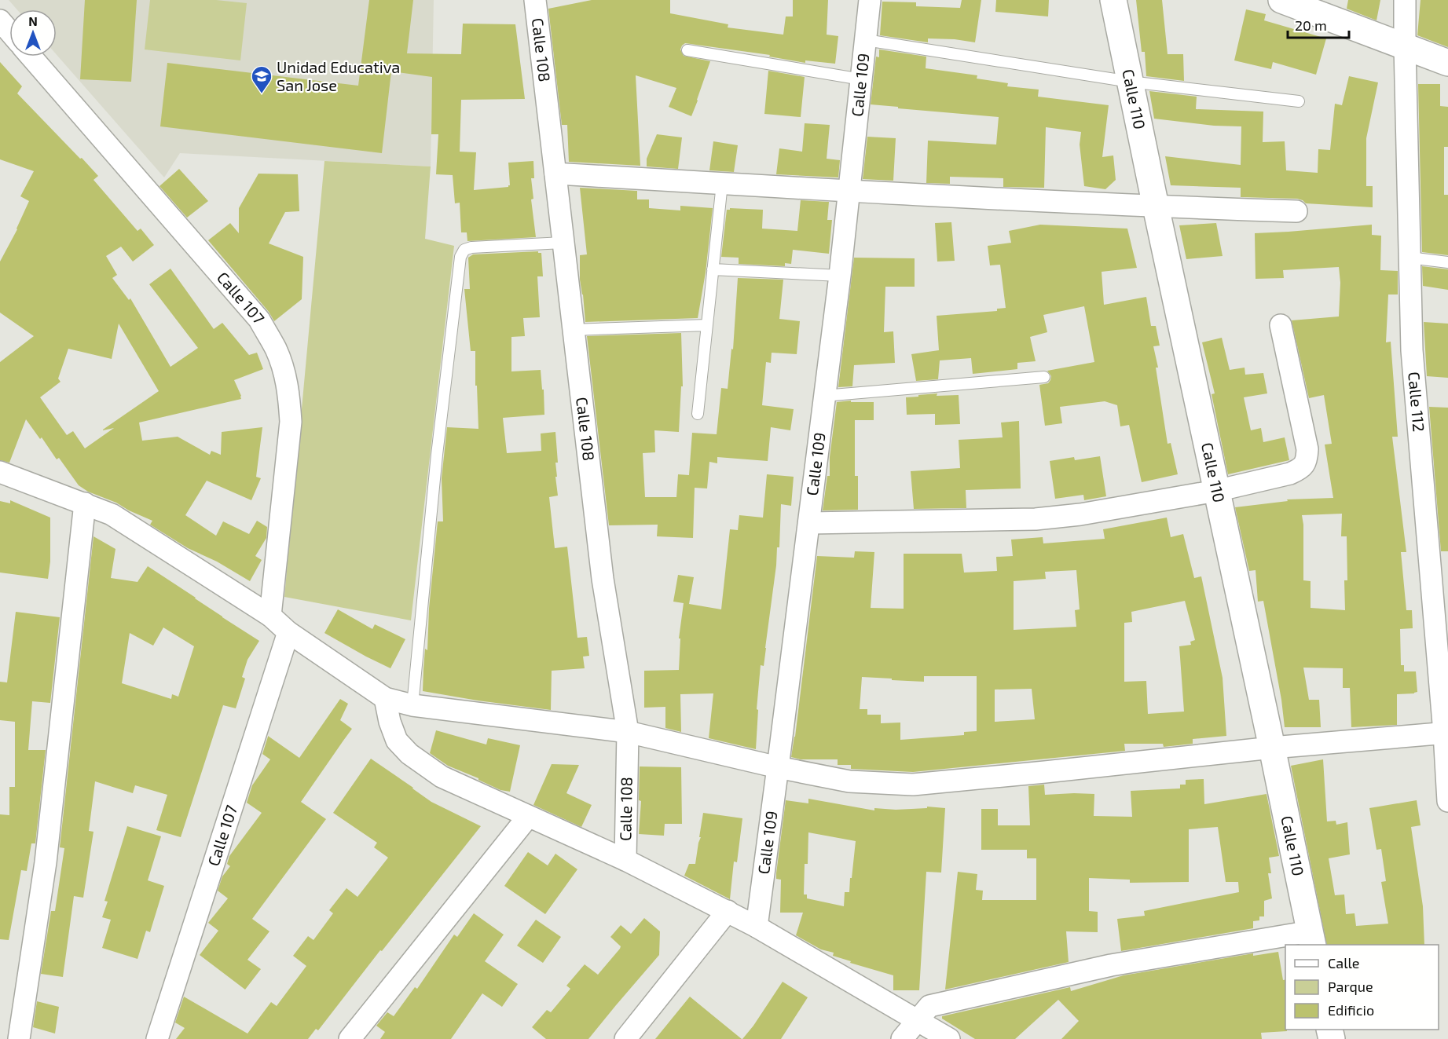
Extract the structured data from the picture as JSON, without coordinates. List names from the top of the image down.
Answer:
{
  "streets": {
    "street": [
      "Calle 108",
      "Calle 109",
      "Calle 110",
      "Calle 107",
      "Calle 112"
    ]
  },
  "places": {
    "school or university": ["Unidad Educativa San Jose"]
  },
  "legend": ["Calle", "Parque", "Edificio"],
  "scale_bar": "20 m",
  "north": "top"
}
